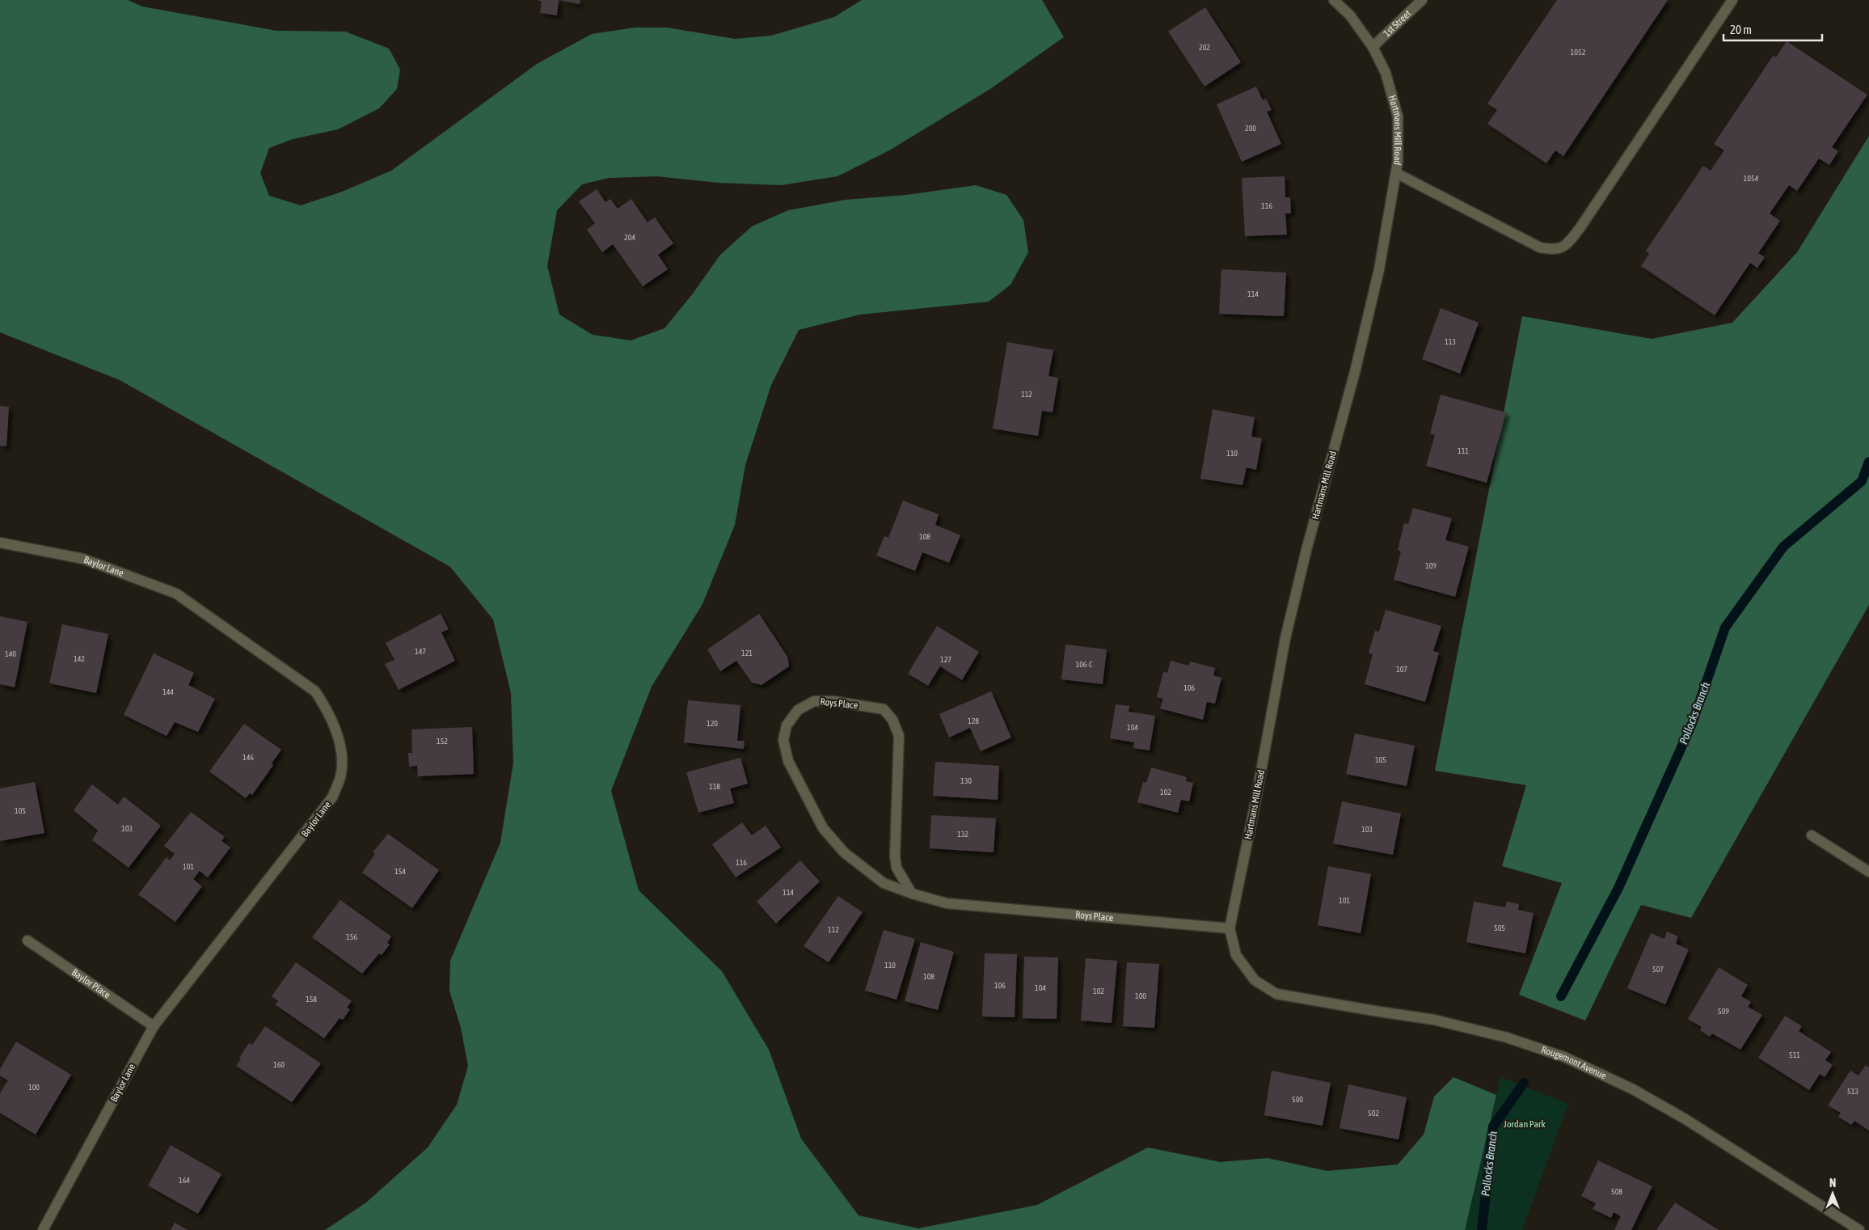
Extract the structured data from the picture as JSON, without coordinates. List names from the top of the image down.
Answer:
{
  "streets": {
    "street": [
      "1st Street",
      "Hartmans Mill Road",
      "Baylor Lane",
      "Roys Place",
      "Baylor Place",
      "Rougemont Avenue"
    ]
  },
  "crossings": [
    ["1st Street", "Hartmans Mill Road"],
    ["Hartmans Mill Road", "Roys Place"],
    ["Hartmans Mill Road", "Rougemont Avenue"],
    ["Baylor Lane", "Baylor Place"]
  ],
  "water": ["Pollocks Branch"],
  "parks": ["Jordan Park"],
  "house_numbers": [
    "202",
    "1052",
    "200",
    "1054",
    "116",
    "204",
    "114",
    "113",
    "112",
    "111",
    "110",
    "108",
    "109",
    "147",
    "121",
    "140",
    "142",
    "127",
    "106-C",
    "107",
    "106",
    "144",
    "128",
    "120",
    "104",
    "152",
    "146",
    "105",
    "130",
    "118",
    "102",
    "105",
    "103",
    "103",
    "132",
    "116",
    "101",
    "154",
    "114",
    "101",
    "505",
    "112",
    "156",
    "110",
    "507",
    "108",
    "106",
    "104",
    "102",
    "100",
    "158",
    "509",
    "511",
    "160",
    "100",
    "513",
    "500",
    "502",
    "164",
    "508"
  ],
  "scale_bar": "20 m",
  "north": "top"
}
